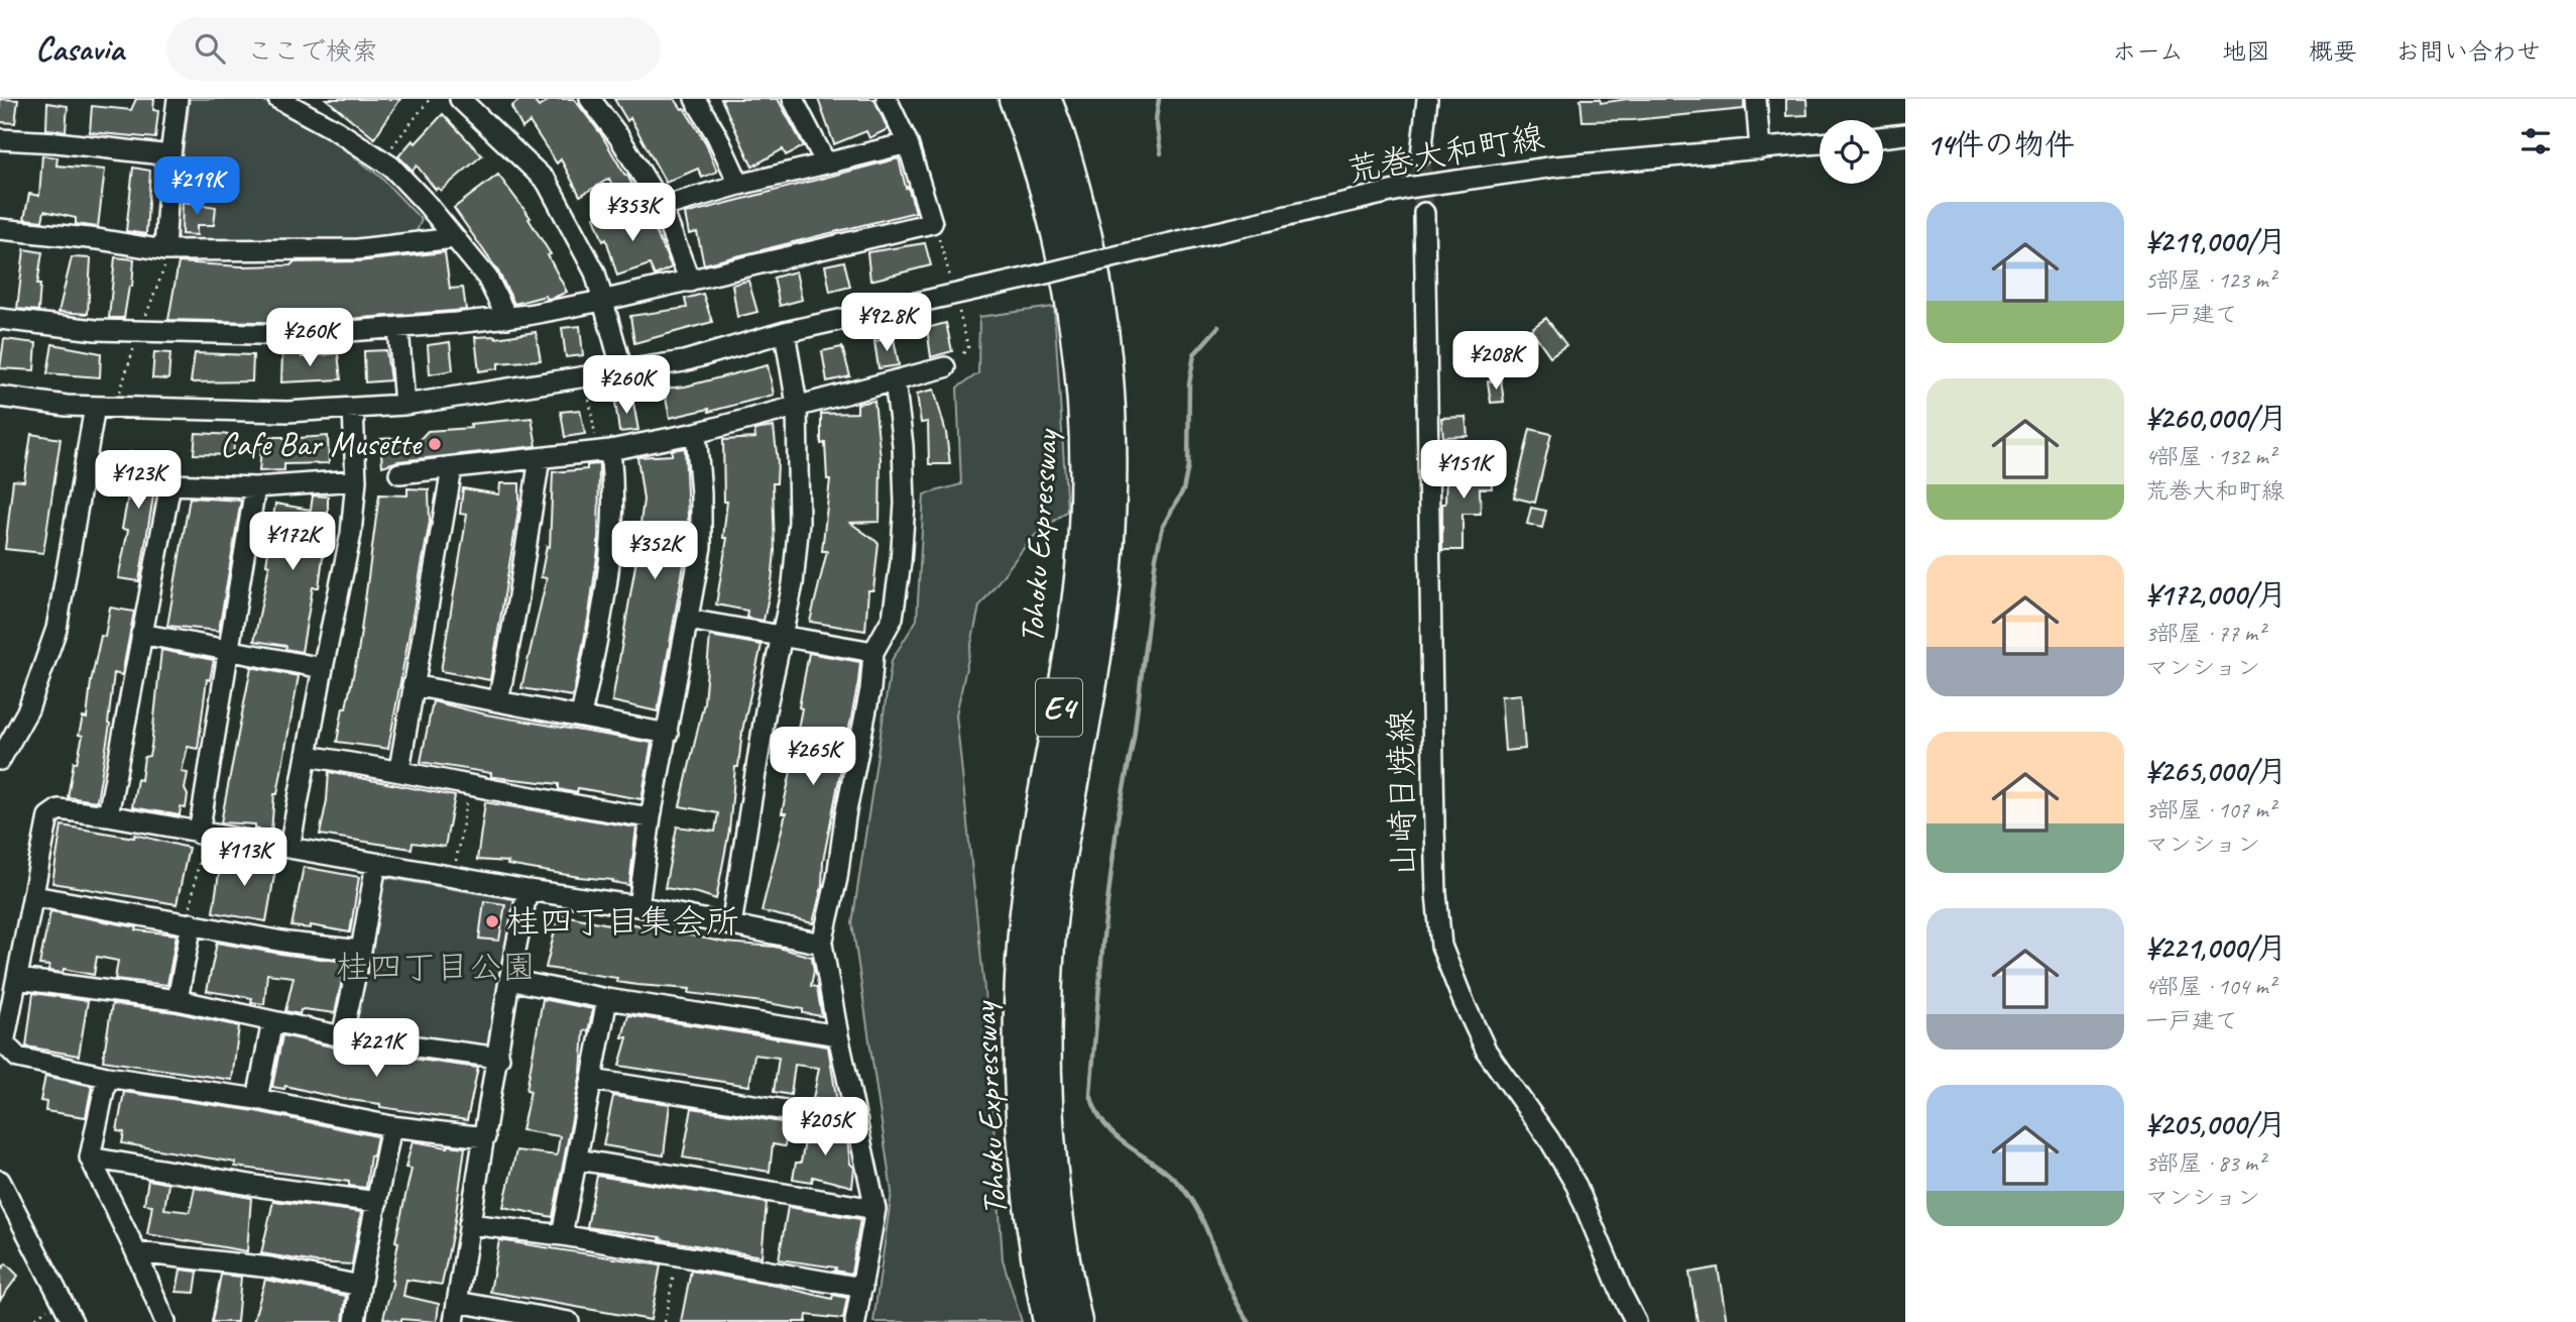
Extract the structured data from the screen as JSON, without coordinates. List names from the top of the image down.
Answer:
{
  "streets": {
    "highway": ["Tohoku Expressway", "E4"],
    "street": ["荒巻大和町線", "山崎日焼線"]
  },
  "parks": ["桂四丁目公園"],
  "places": ["Cafe Bar Musette", "桂四丁目集会所"],
  "page": {
    "header": "Casavia",
    "search": "ここで検索",
    "nav": [
      "ホーム",
      "地図",
      "概要",
      "お問い合わせ"
    ],
    "heading": "14件の物件",
    "price": [
      "¥219K",
      "¥353K",
      "¥92.8K",
      "¥260K",
      "¥208K",
      "¥260K",
      "¥151K",
      "¥123K",
      "¥172K",
      "¥352K",
      "¥265K",
      "¥113K",
      "¥221K",
      "¥205K"
    ],
    "list": [
      {
        "name": "¥219,000/月",
        "note": "5部屋 · 123 m² · 一戸建て"
      },
      {
        "name": "¥260,000/月",
        "note": "4部屋 · 132 m² · 荒巻大和町線"
      },
      {
        "name": "¥172,000/月",
        "note": "3部屋 · 77 m² · マンション"
      },
      {
        "name": "¥265,000/月",
        "note": "3部屋 · 107 m² · マンション"
      },
      {
        "name": "¥221,000/月",
        "note": "4部屋 · 104 m² · 一戸建て"
      },
      {
        "name": "¥205,000/月",
        "note": "3部屋 · 83 m² · マンション"
      }
    ]
  }
}
